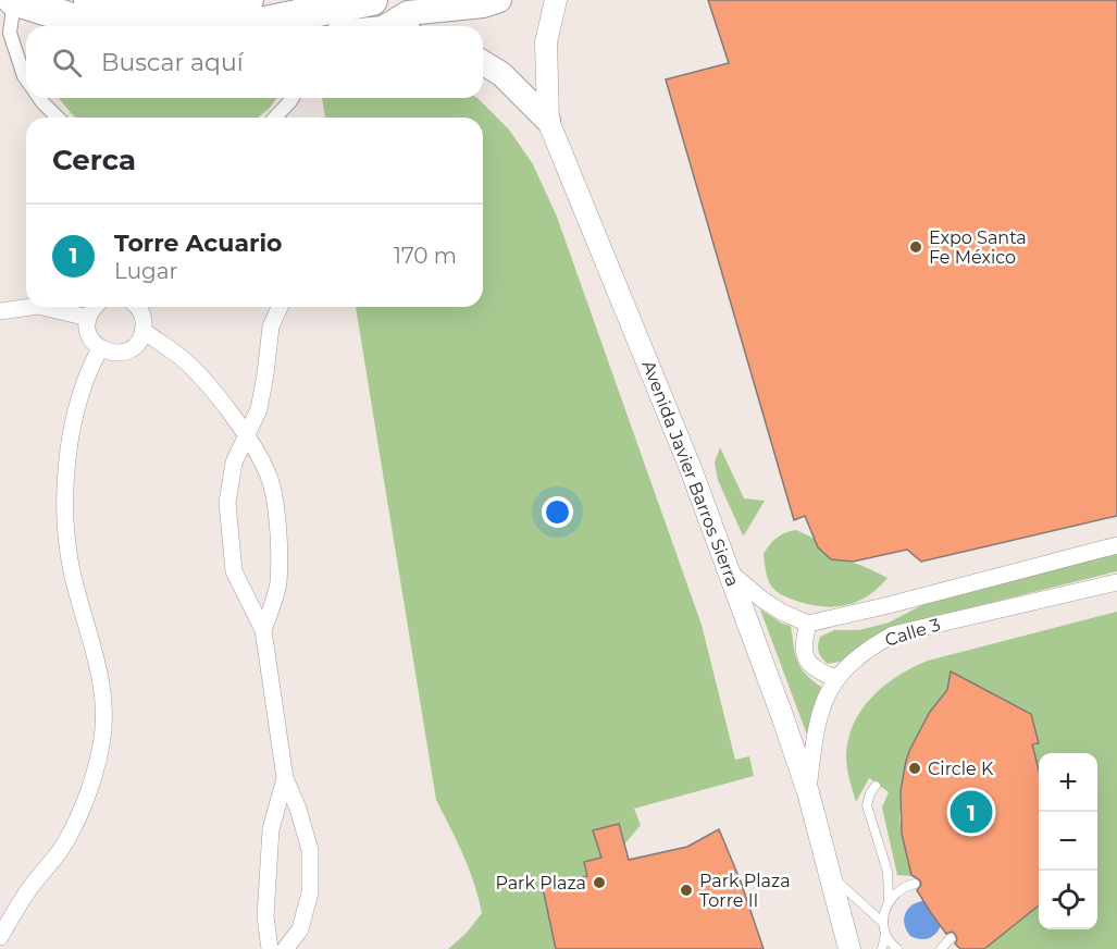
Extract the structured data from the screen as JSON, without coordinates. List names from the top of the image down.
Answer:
{
  "streets": {
    "street": ["Avenida Javier Barros Sierra", "Calle 3"]
  },
  "crossings": [
    ["Avenida Javier Barros Sierra", "Calle 3"]
  ],
  "places": [
    "Expo Santa Fe México",
    "Circle K",
    "Park Plaza",
    "Park Plaza Torre II"
  ],
  "page": {
    "search": "Buscar aquí",
    "heading": "Cerca",
    "list": [
      {
        "mark": "1",
        "name": "Torre Acuario",
        "note": "Lugar",
        "value": "170 m"
      }
    ],
    "map_buttons": ["+", "−"],
    "pins": "1"
  }
}
